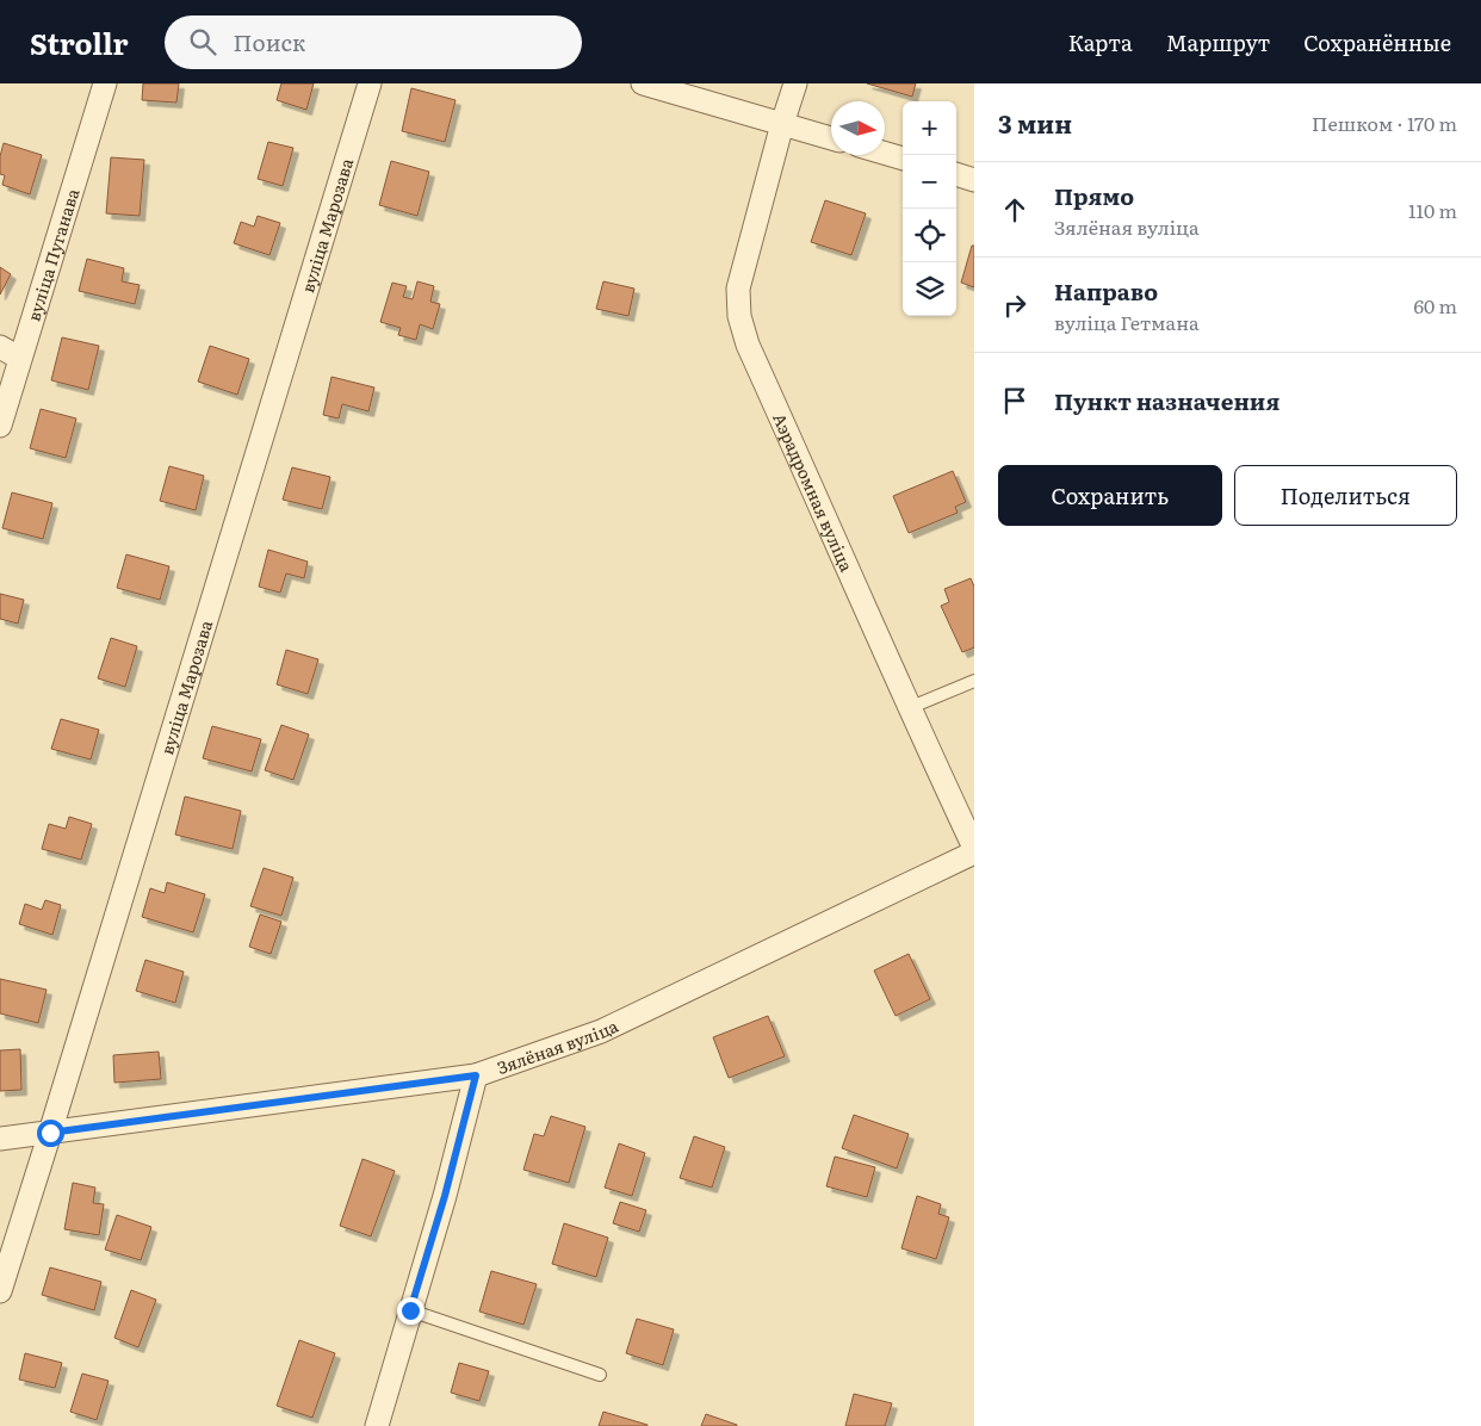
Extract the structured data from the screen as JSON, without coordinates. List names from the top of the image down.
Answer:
{
  "streets": {
    "street": [
      "вуліца Марозава",
      "вуліца Пуганава",
      "Аэрадромная вуліца",
      "Зялёная вуліца"
    ]
  },
  "crossings": [
    ["вуліца Марозава", "Зялёная вуліца"]
  ],
  "north": "right",
  "page": {
    "header": "Strollr",
    "search": "Поиск",
    "nav": ["Карта", "Маршрут", "Сохранённые"],
    "heading": ["3 мин", "Пешком · 170 m"],
    "map_buttons": ["+", "−"],
    "list": [
      ["Прямо", "Зялёная вуліца", "110 m"],
      ["Направо", "вуліца Гетмана", "60 m"],
      "Пункт назначения"
    ],
    "buttons": ["Сохранить", "Поделиться"]
  }
}
